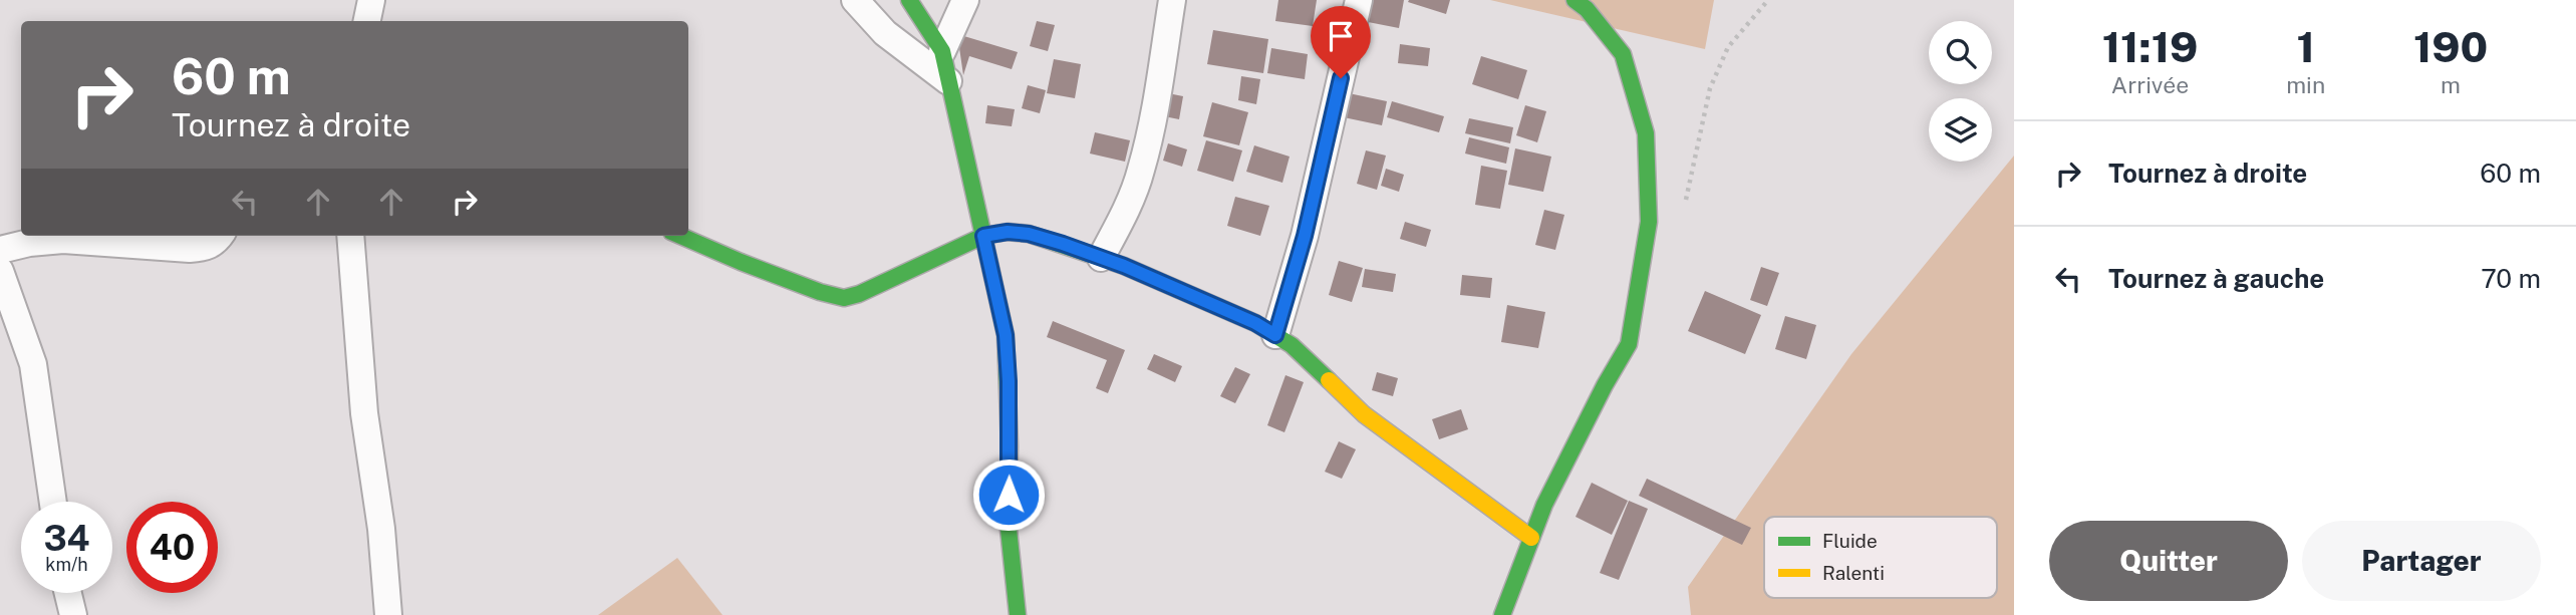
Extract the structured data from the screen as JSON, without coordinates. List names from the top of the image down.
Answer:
{
  "legend": ["Fluide", "Ralenti"],
  "page": {
    "eta": [
      "11:19",
      "Arrivée",
      "1",
      "min",
      "190",
      "m"
    ],
    "turn": ["60 m", "Tournez à droite"],
    "list": [
      {
        "name": "Tournez à droite",
        "value": "60 m"
      },
      {
        "name": "Tournez à gauche",
        "value": "70 m"
      }
    ],
    "speed": "34 km/h",
    "limit": "40",
    "buttons": ["Quitter", "Partager"]
  }
}
